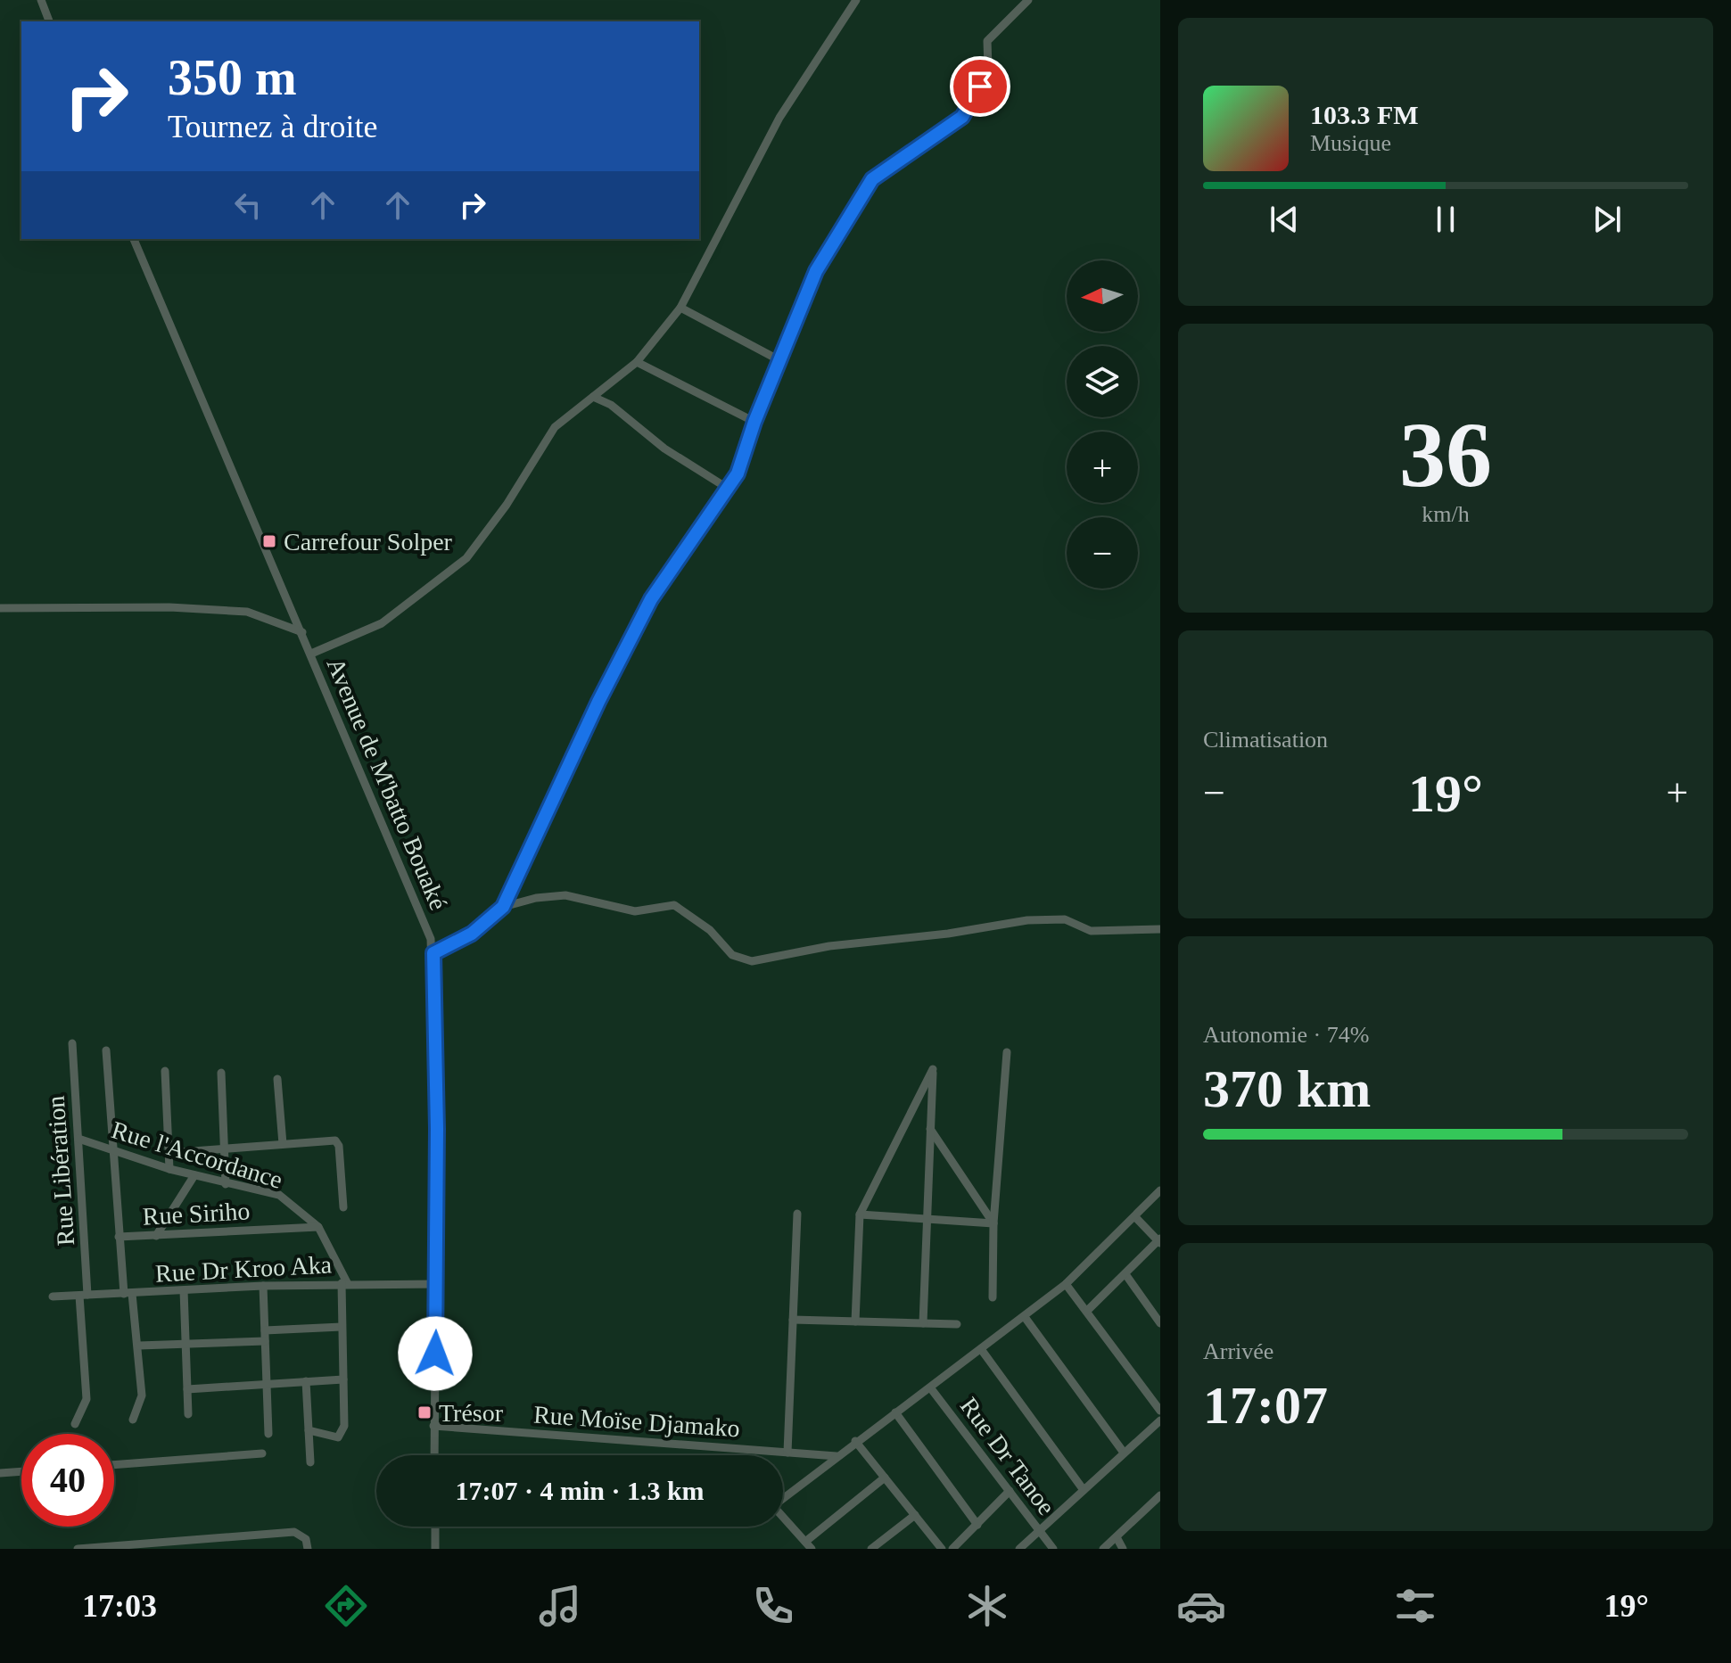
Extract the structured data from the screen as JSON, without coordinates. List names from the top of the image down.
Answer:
{
  "streets": {
    "street": [
      "Avenue de M'batto Bouaké",
      "Rue l'Accordance",
      "Rue Libération",
      "Rue Siriho",
      "Rue Dr Kroo Aka",
      "Rue Moïse Djamako",
      "Rue Dr Tanoe"
    ]
  },
  "crossings": [
    ["Avenue de M'batto Bouaké", "Rue Dr Kroo Aka"],
    ["Avenue de M'batto Bouaké", "Rue Moïse Djamako"],
    ["Rue l'Accordance", "Rue Libération"],
    ["Rue l'Accordance", "Rue Siriho"],
    ["Rue l'Accordance", "Rue Dr Kroo Aka"],
    ["Rue Libération", "Rue Dr Kroo Aka"]
  ],
  "places": {
    "transit": ["Carrefour Solper", "Trésor"]
  },
  "north": "left",
  "page": {
    "turn": ["350 m", "Tournez à droite"],
    "song": ["103.3 FM", "Musique"],
    "map_buttons": ["+", "−"],
    "tile": [
      ["36", "km/h"],
      "Climatisation",
      ["Autonomie · 74%", "370 km"],
      ["Arrivée", "17:07"]
    ],
    "heat": ["−", "19°", "+"],
    "limit": "40",
    "trip": "17:07 · 4 min · 1.3 km",
    "tabs": ["17:03", "19°"]
  }
}
